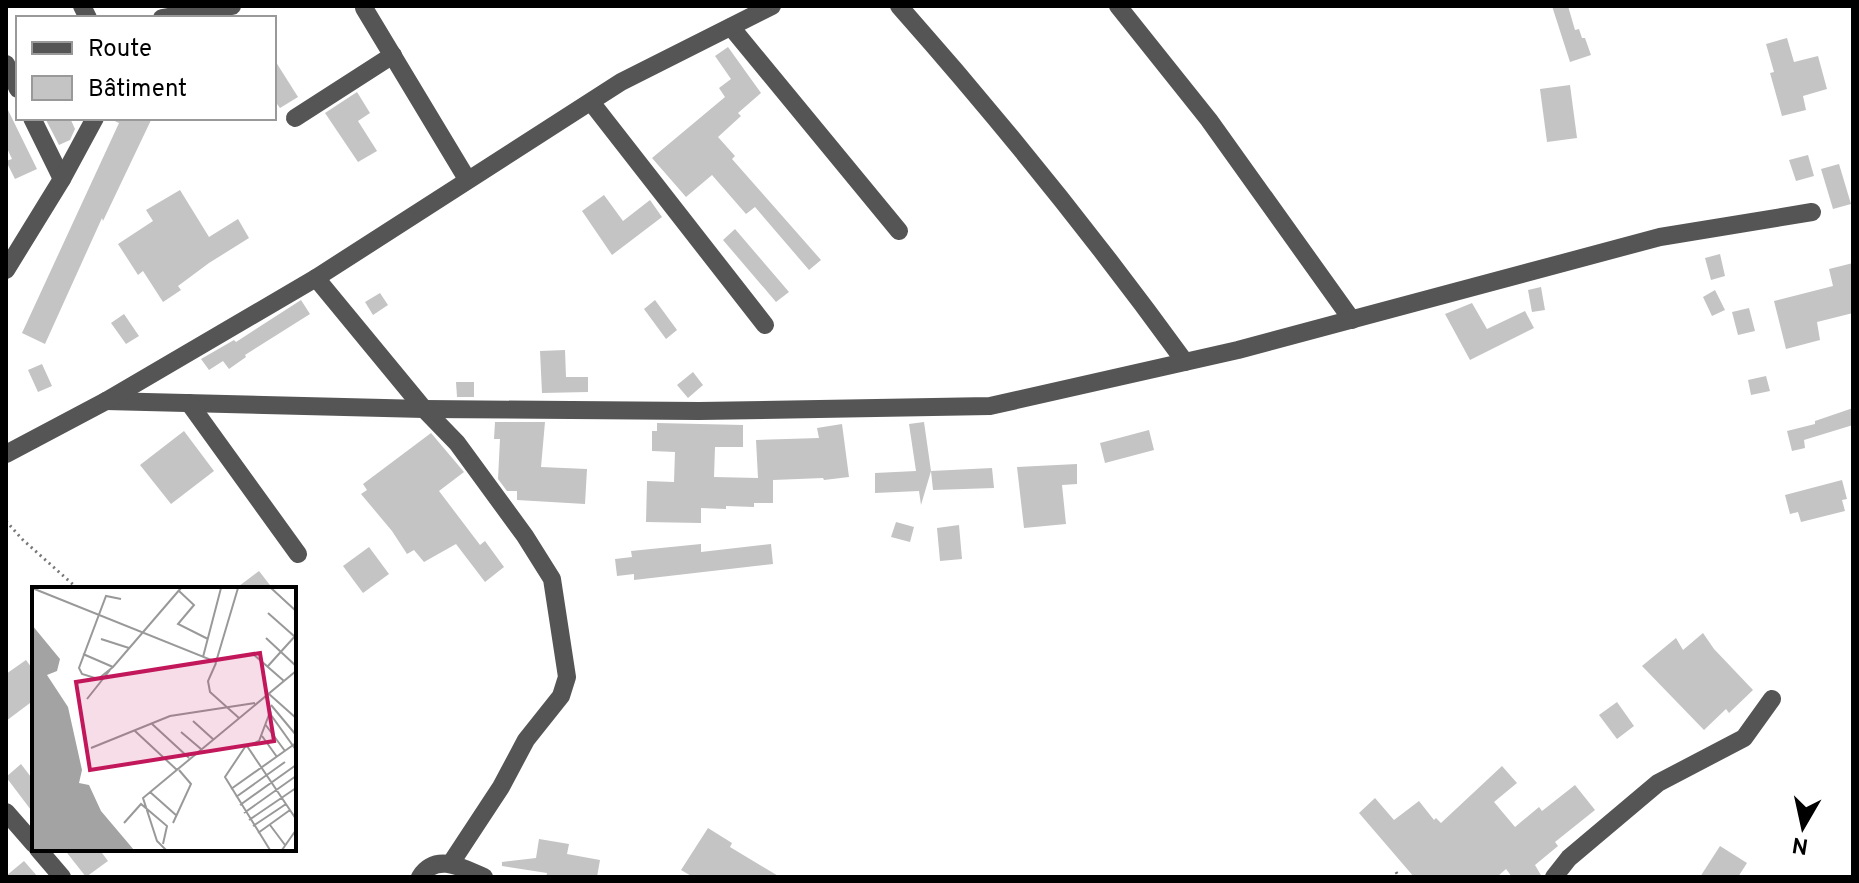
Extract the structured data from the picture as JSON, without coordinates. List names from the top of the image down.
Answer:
{
  "legend": ["Route", "Bâtiment"],
  "north": "bottom"
}
